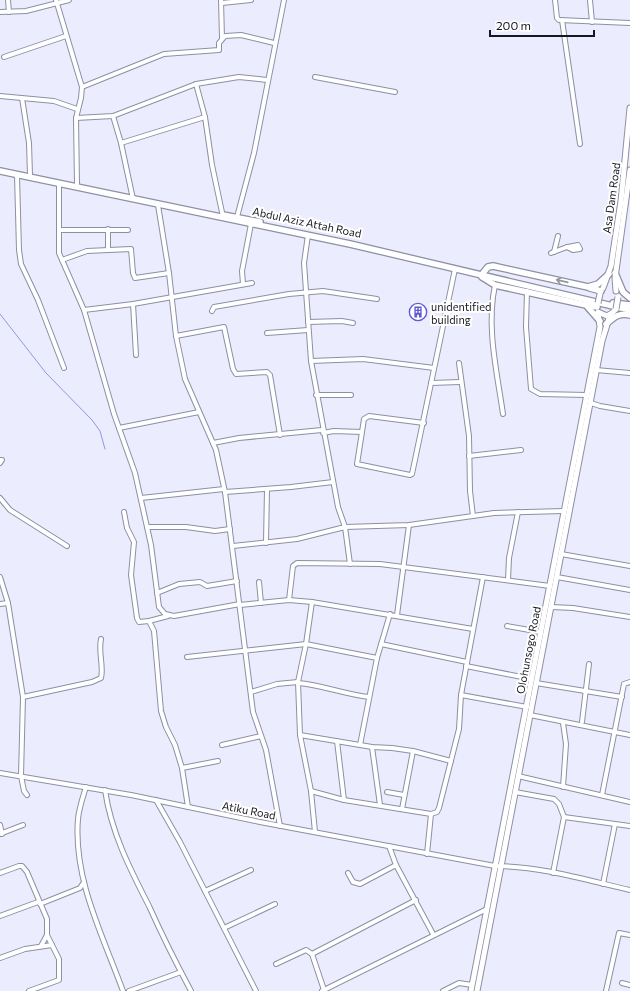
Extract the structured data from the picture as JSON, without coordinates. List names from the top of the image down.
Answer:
{
  "streets": {
    "highway": ["Abdul Aziz Attah Road"],
    "main road": ["Asa Dam Road", "Olohunsogo Road"],
    "street": ["Atiku Road"]
  },
  "crossings": [
    ["Asa Dam Road", "Olohunsogo Road"],
    ["Olohunsogo Road", "Atiku Road"]
  ],
  "places": {
    "building": ["unidentified building"]
  },
  "scale_bar": "200 m"
}
